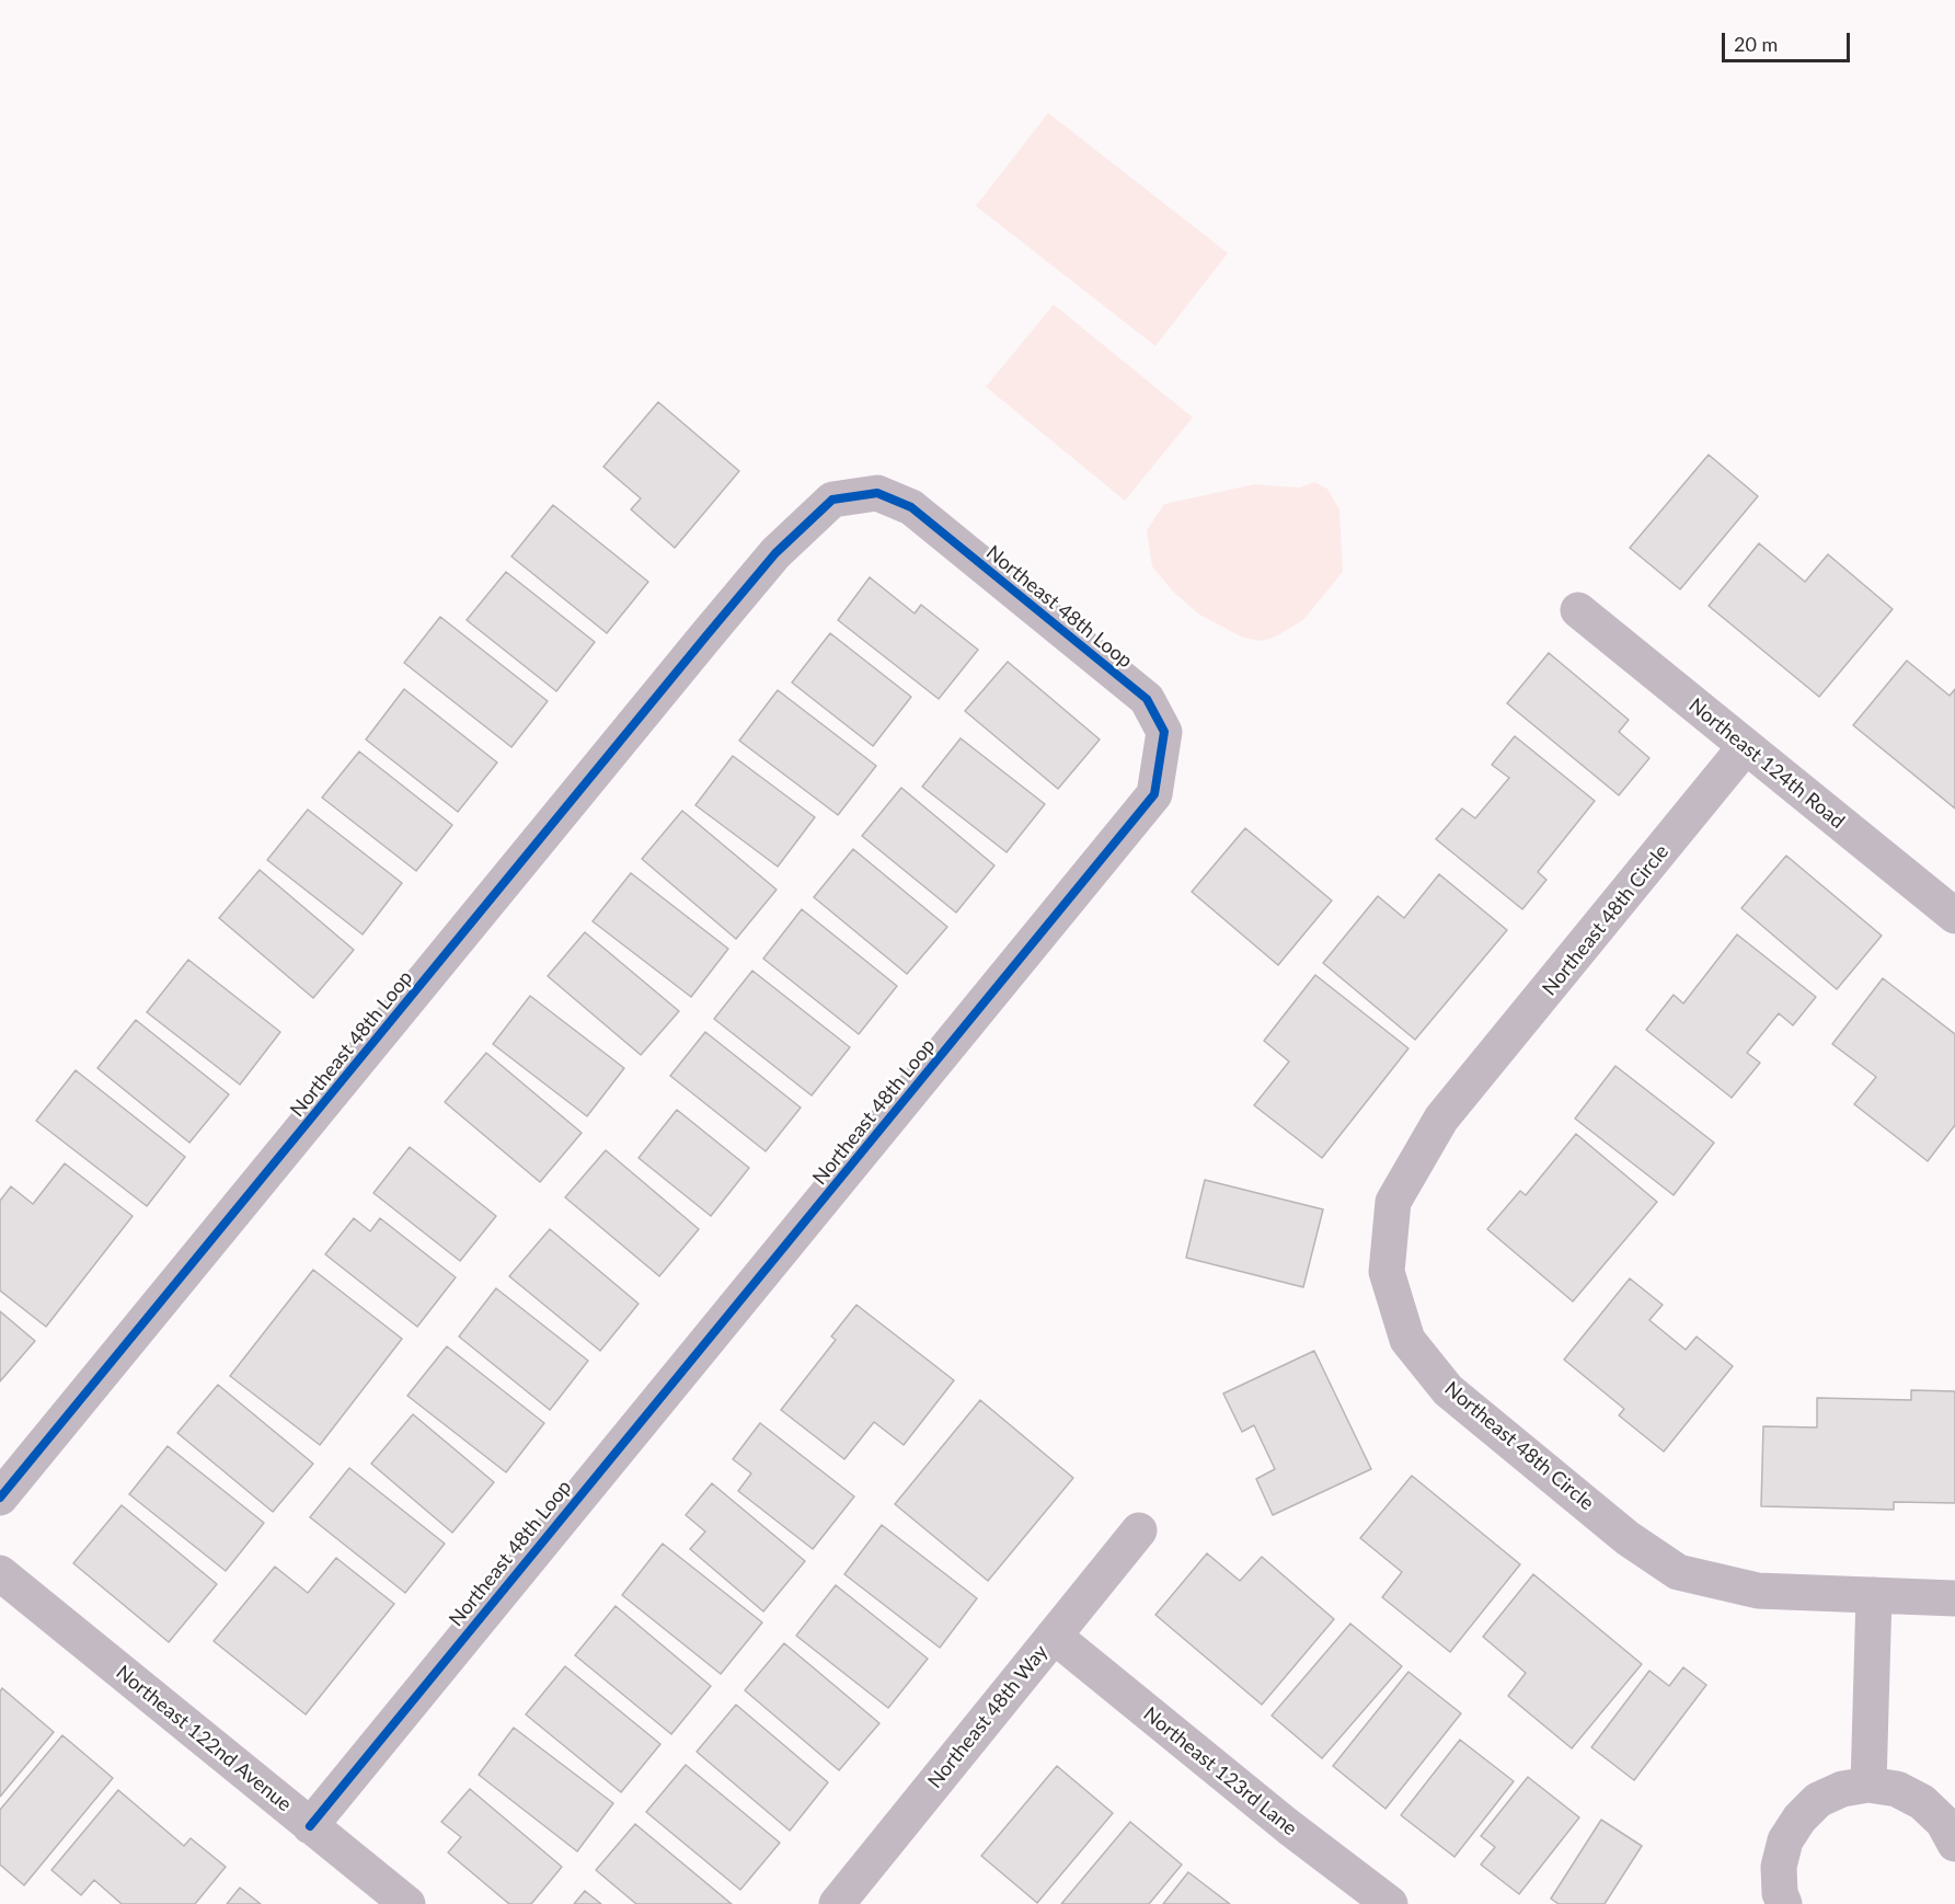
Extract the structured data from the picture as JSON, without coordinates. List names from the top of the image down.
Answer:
{
  "streets": {
    "street": [
      "Northeast 48th Loop",
      "Northeast 124th Road",
      "Northeast 48th Circle",
      "Northeast 48th Way",
      "Northeast 122nd Avenue",
      "Northeast 123rd Lane"
    ]
  },
  "crossings": [
    ["Northeast 48th Loop", "Northeast 122nd Avenue"],
    ["Northeast 124th Road", "Northeast 48th Circle"],
    ["Northeast 48th Way", "Northeast 123rd Lane"]
  ],
  "scale_bar": "20 m"
}
